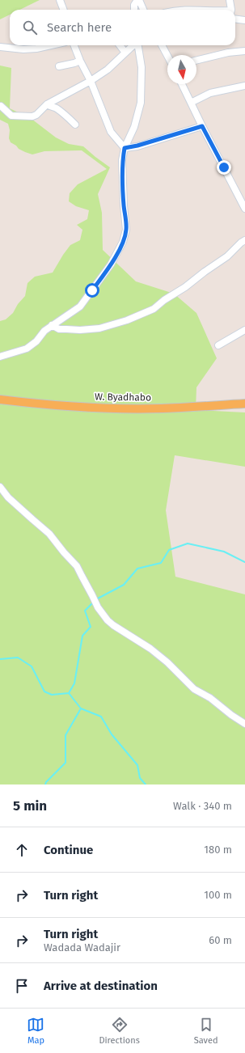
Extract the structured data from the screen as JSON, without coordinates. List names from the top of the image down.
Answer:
{
  "streets": {
    "main road": ["W. Byadhabo"]
  },
  "north": "bottom",
  "page": {
    "search": "Search here",
    "heading": ["5 min", "Walk · 340 m"],
    "list": [
      ["Continue", "180 m"],
      ["Turn right", "100 m"],
      ["Turn right", "Wadada Wadajir", "60 m"],
      "Arrive at destination"
    ],
    "nav": ["Map", "Directions", "Saved"]
  }
}
